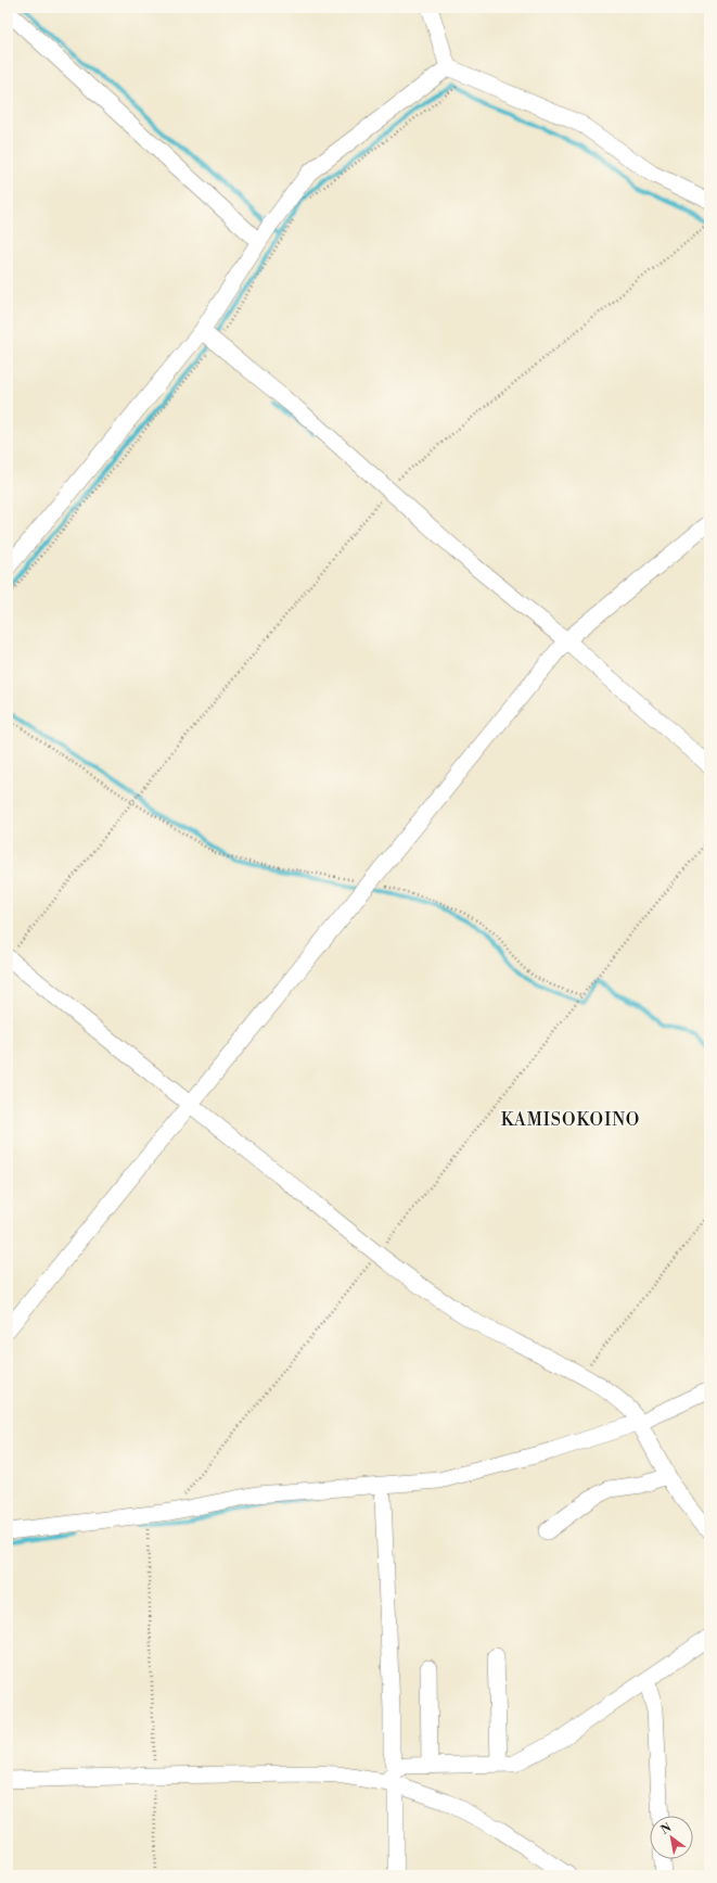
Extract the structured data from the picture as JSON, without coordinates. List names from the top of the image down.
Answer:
{
  "districts": ["KAMISOKOINO"],
  "north": "top left"
}
